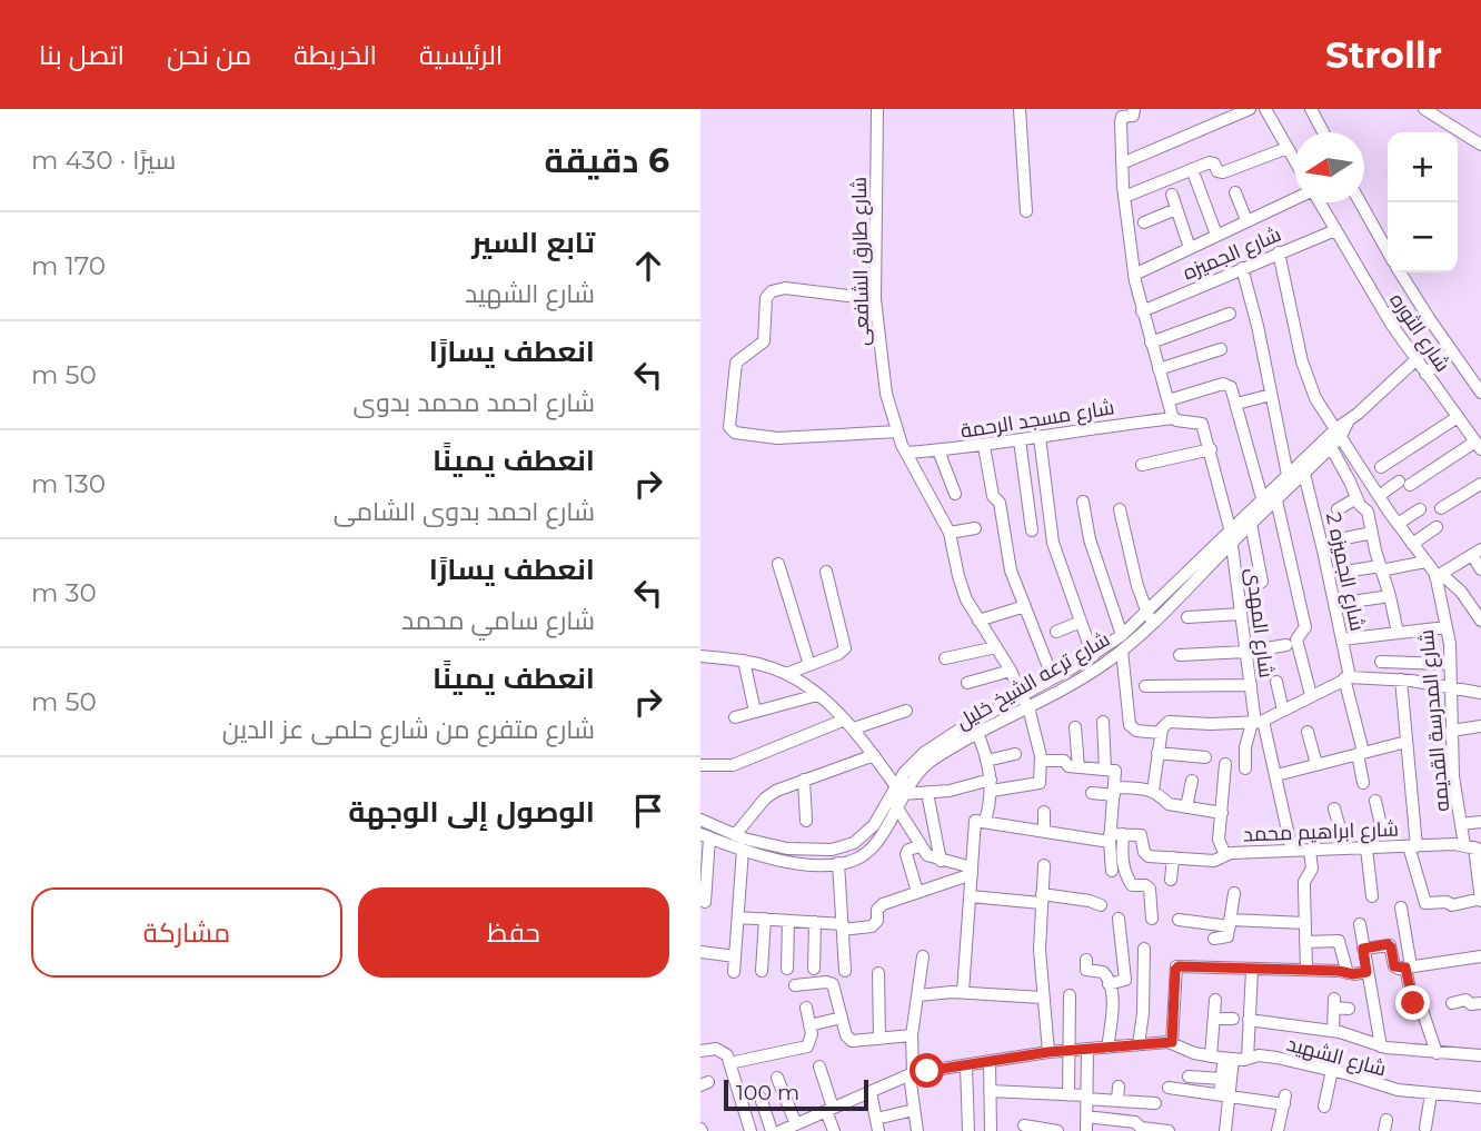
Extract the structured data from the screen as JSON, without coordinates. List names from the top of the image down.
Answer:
{
  "streets": {
    "street": [
      "شارع الجميزه",
      "شارع طارق الشافعى",
      "شارع الثوره",
      "شارع مسجد الرحمة",
      "شارع الجميزه 2",
      "شارع المهدى",
      "شارع ترعه الشيخ خليل",
      "شارع المدرسة القديمه",
      "شارع ابراهيم محمد",
      "شارع الشهيد"
    ]
  },
  "crossings": [
    ["شارع الجميزه", "شارع الثوره"],
    ["شارع الجميزه", "شارع المدرسة القديمه"],
    ["شارع طارق الشافعى", "شارع مسجد الرحمة"],
    ["شارع طارق الشافعى", "شارع ترعه الشيخ خليل"],
    ["شارع الثوره", "شارع ترعه الشيخ خليل"],
    ["شارع الجميزه 2", "شارع ترعه الشيخ خليل"],
    ["شارع المهدى", "شارع ترعه الشيخ خليل"],
    ["شارع المهدى", "شارع ابراهيم محمد"],
    ["شارع ترعه الشيخ خليل", "شارع المدرسة القديمه"],
    ["شارع المدرسة القديمه", "شارع ابراهيم محمد"]
  ],
  "scale_bar": "100 m",
  "north": "left",
  "page": {
    "header": "Strollr",
    "nav": [
      "الرئيسية",
      "الخريطة",
      "من نحن",
      "اتصل بنا"
    ],
    "heading": ["6 دقيقة", "سيرًا · 430 m"],
    "map_buttons": ["+", "−"],
    "list": [
      ["تابع السير", "شارع الشهيد", "170 m"],
      ["انعطف يسارًا", "شارع احمد محمد بدوى", "50 m"],
      ["انعطف يمينًا", "شارع احمد بدوى الشامى", "130 m"],
      ["انعطف يسارًا", "شارع سامي محمد", "30 m"],
      ["انعطف يمينًا", "شارع متفرع من شارع حلمى عز الدين", "50 m"],
      "الوصول إلى الوجهة"
    ],
    "buttons": ["حفظ", "مشاركة"],
    "scale": "100 m"
  }
}
